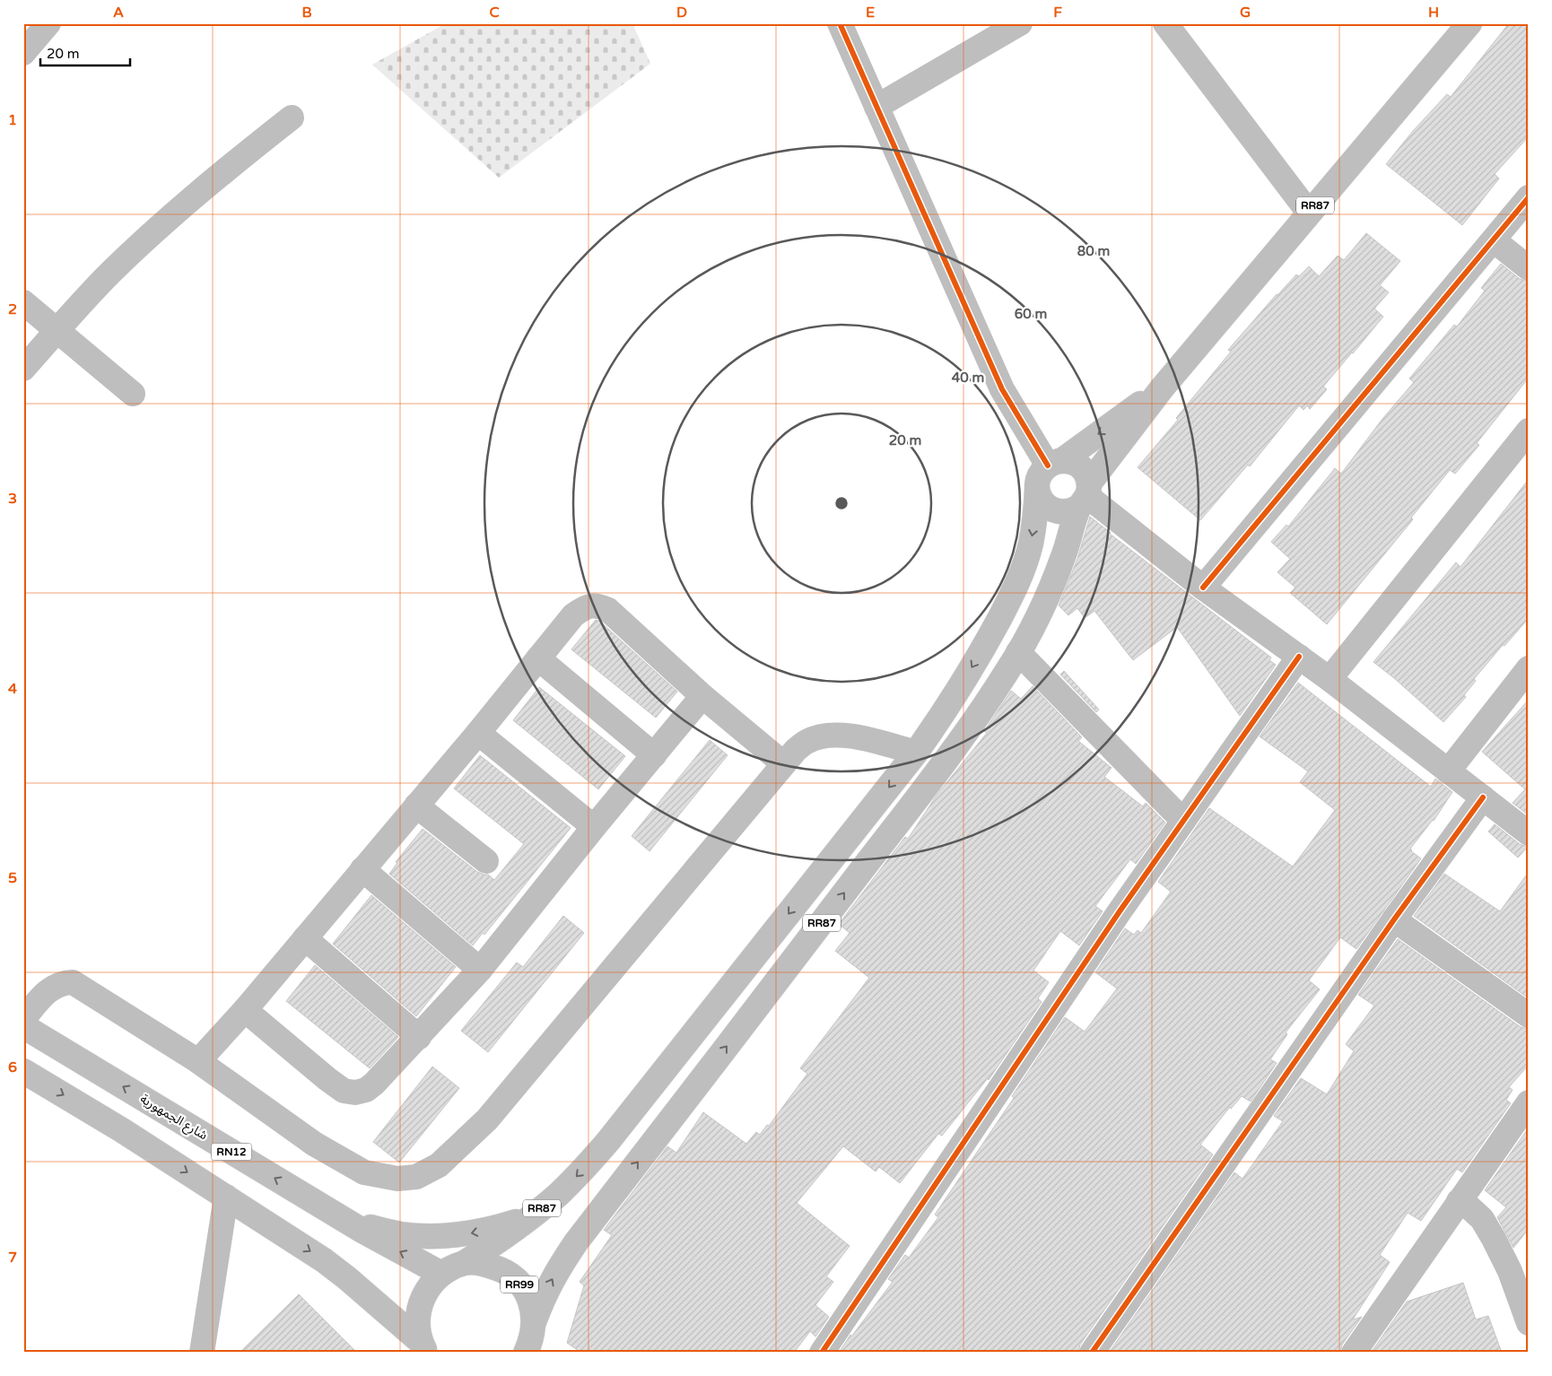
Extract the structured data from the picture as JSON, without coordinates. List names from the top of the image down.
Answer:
{
  "streets": {
    "street": [
      "RR87",
      "شارع الجمهورية",
      "RN12",
      "RR99"
    ]
  },
  "crossings": [
    ["RR87", "RR99"]
  ],
  "scale_bar": "20 m",
  "grid": {
    "columns": [
      "A",
      "B",
      "C",
      "D",
      "E",
      "F",
      "G",
      "H"
    ],
    "rows": [
      "1",
      "2",
      "3",
      "4",
      "5",
      "6",
      "7"
    ]
  },
  "rings": [
    "80 m",
    "60 m",
    "40 m",
    "20 m"
  ]
}
